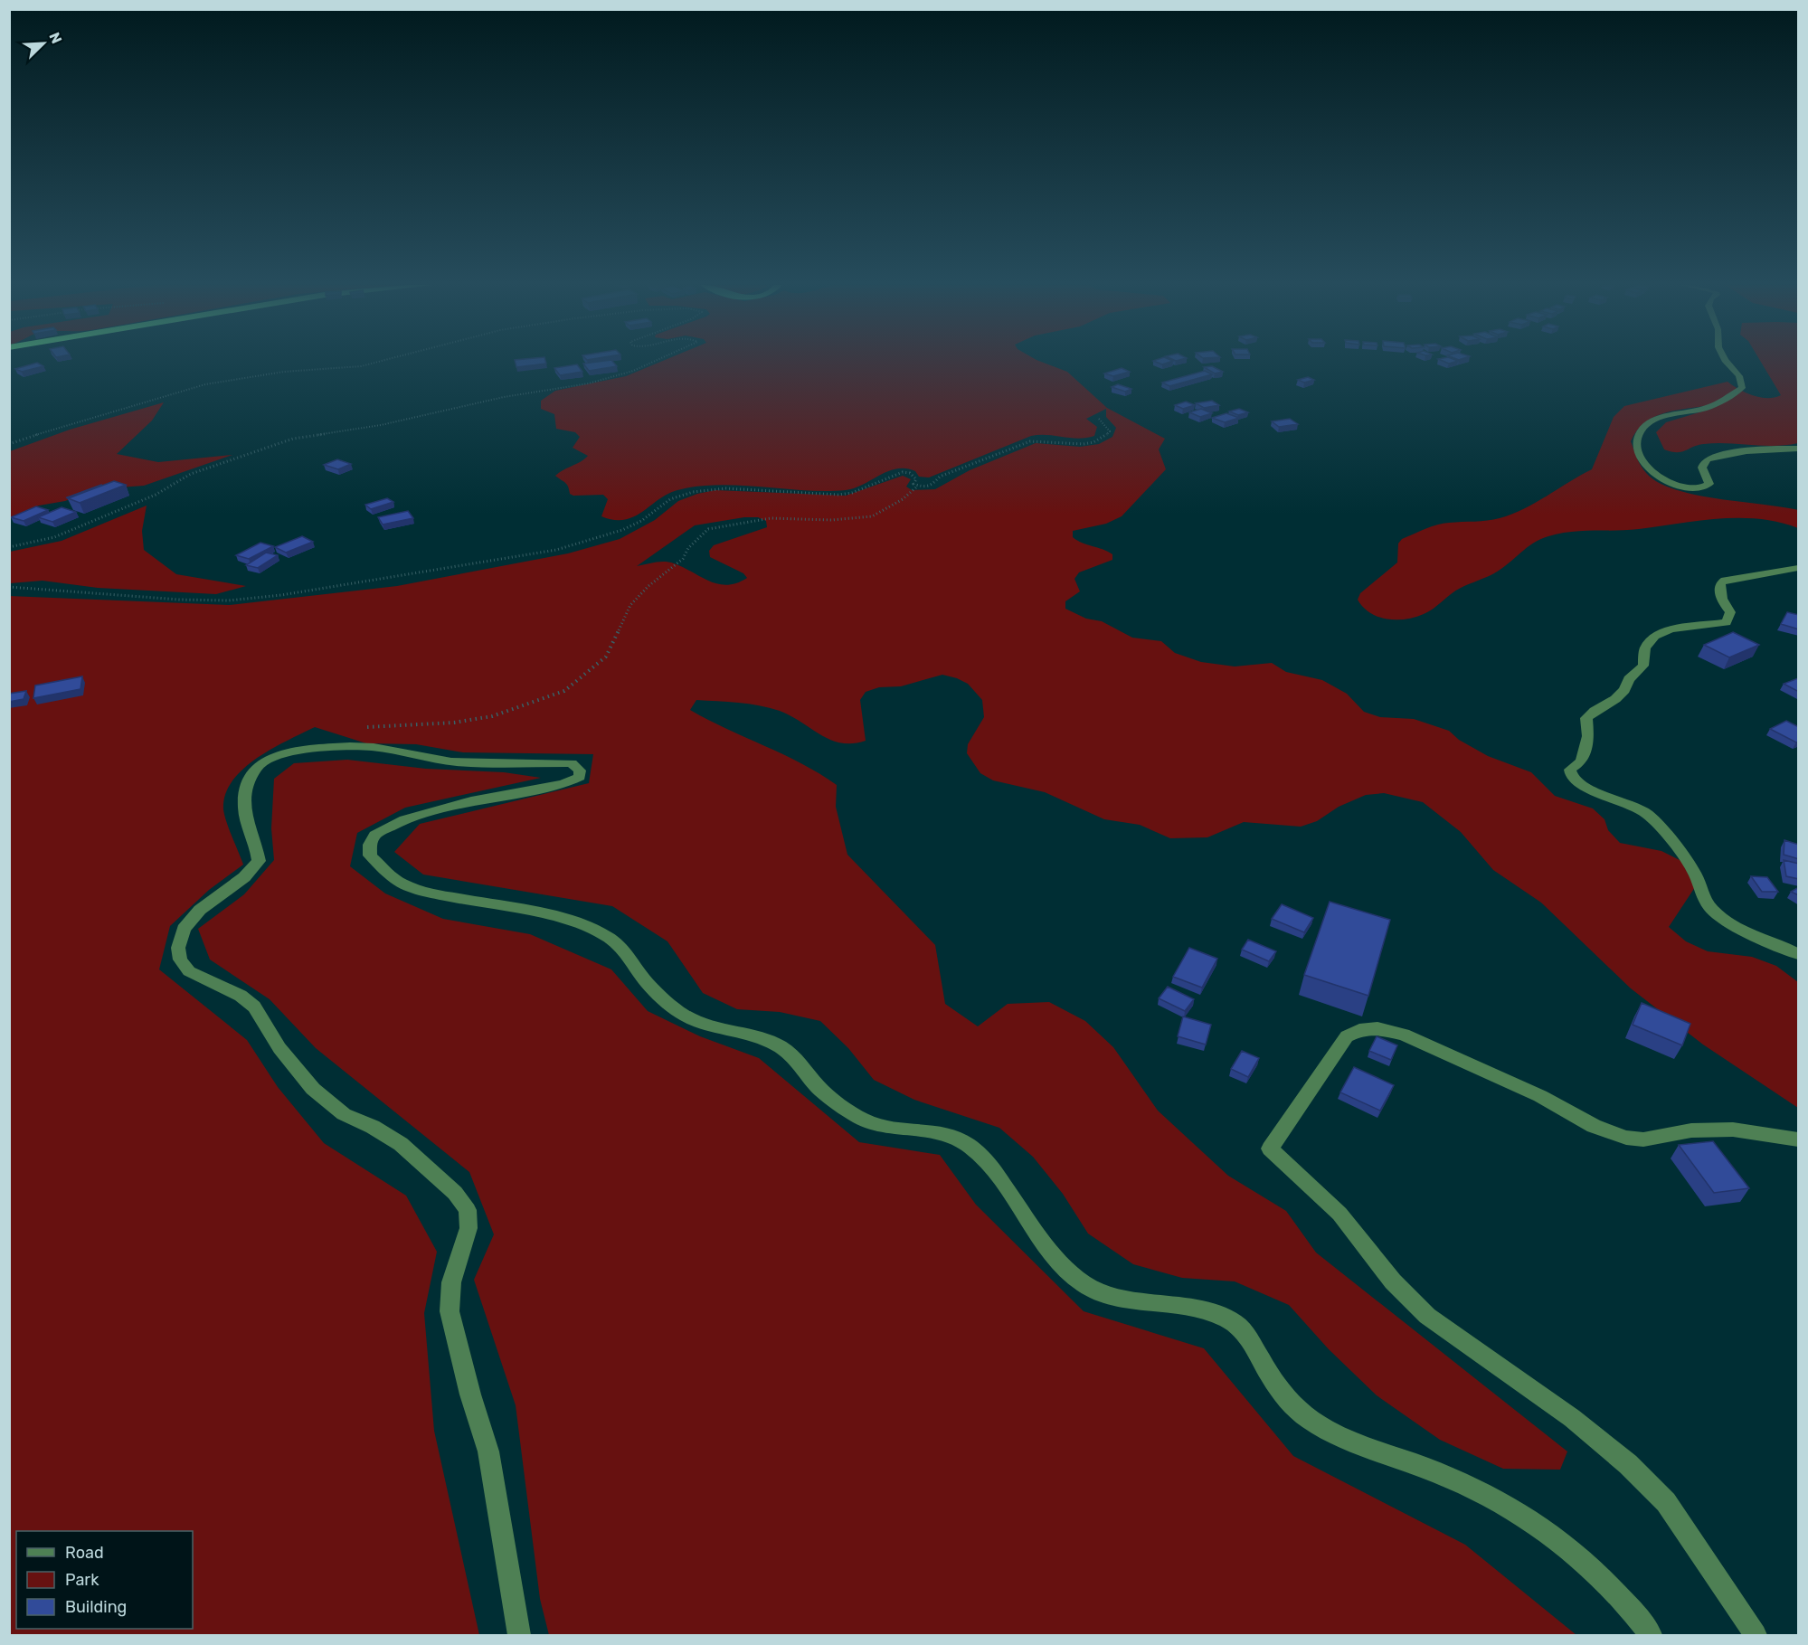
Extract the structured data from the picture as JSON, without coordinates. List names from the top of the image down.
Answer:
{
  "legend": ["Road", "Park", "Building"],
  "north": "top right"
}
